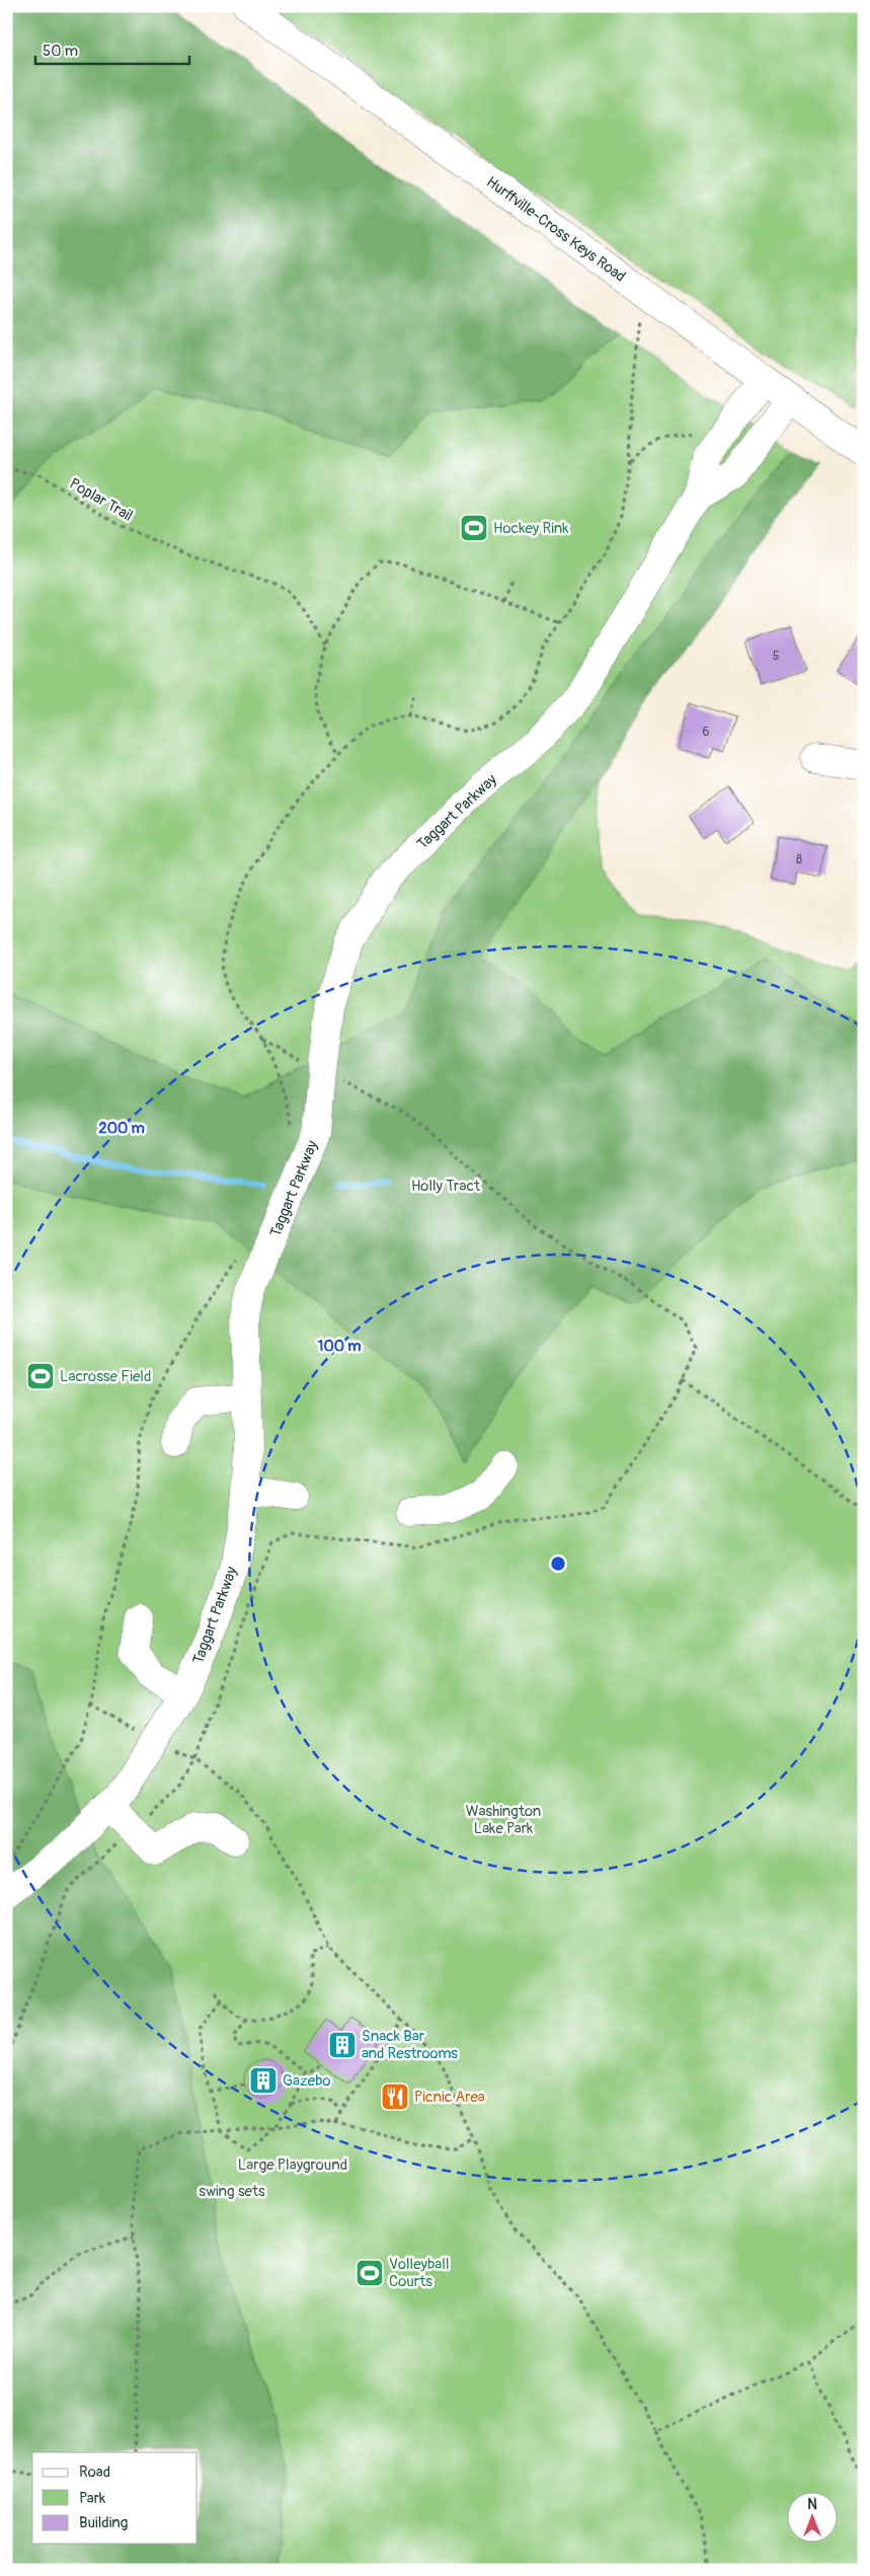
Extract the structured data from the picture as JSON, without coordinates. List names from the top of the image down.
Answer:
{
  "streets": {
    "street": ["Hurffville-Cross Keys Road", "Taggart Parkway"],
    "path": ["Poplar Trail"]
  },
  "crossings": [
    ["Hurffville-Cross Keys Road", "Taggart Parkway"]
  ],
  "parks": [
    "Holly Tract",
    "Washington Lake Park",
    "Large Playground",
    "swing sets"
  ],
  "places": {
    "sports": ["Hockey Rink", "Lacrosse Field", "Volleyball Courts"],
    "building": ["Snack Bar and Restrooms", "Gazebo"],
    "restaurant": ["Picnic Area"]
  },
  "house_numbers": ["5", "6", "8"],
  "legend": ["Road", "Park", "Building"],
  "scale_bar": "50 m",
  "north": "top",
  "rings": ["200 m", "100 m"]
}
